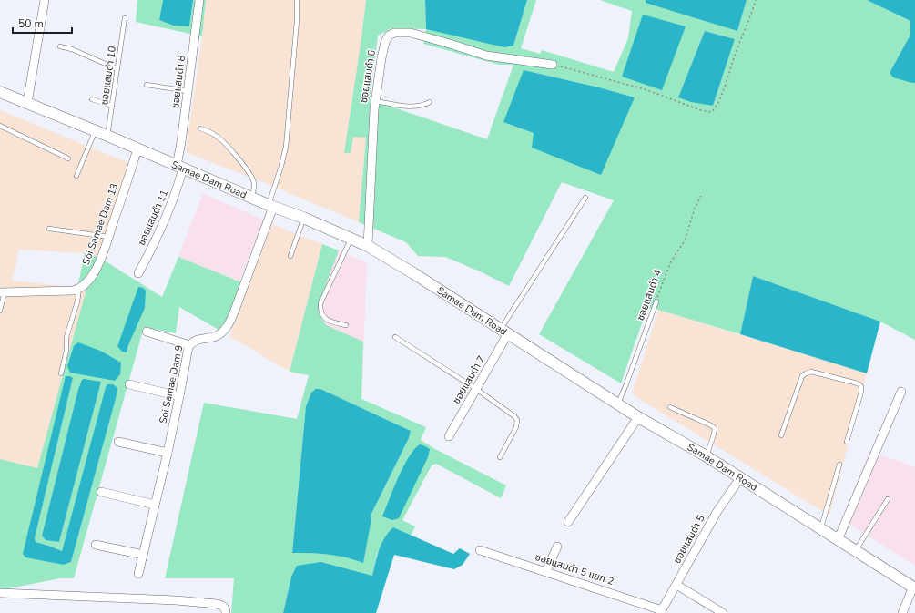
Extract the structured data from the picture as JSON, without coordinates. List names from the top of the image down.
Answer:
{
  "streets": {
    "street": [
      "ซอยแสมดำ 6",
      "ซอยแสมดำ 8",
      "Samae Dam Road",
      "ซอยแสมดำ 11",
      "Soi Samae Dam 13",
      "ซอยแสมดำ 7",
      "Soi Samae Dam 9",
      "ซอยแสมดำ 5",
      "ซอยแสมดำ 5 แยก 2"
    ],
    "lane": ["ซอยแสมดำ 10", "ซอยแสมดำ 4"]
  },
  "crossings": [
    ["ซอยแสมดำ 10", "Samae Dam Road"],
    ["ซอยแสมดำ 6", "Samae Dam Road"],
    ["ซอยแสมดำ 8", "Samae Dam Road"],
    ["ซอยแสมดำ 8", "ซอยแสมดำ 11"],
    ["Samae Dam Road", "ซอยแสมดำ 11"],
    ["Samae Dam Road", "Soi Samae Dam 13"],
    ["Samae Dam Road", "ซอยแสมดำ 4"],
    ["Samae Dam Road", "ซอยแสมดำ 7"],
    ["Samae Dam Road", "Soi Samae Dam 9"],
    ["Samae Dam Road", "ซอยแสมดำ 5"],
    ["ซอยแสมดำ 5", "ซอยแสมดำ 5 แยก 2"]
  ],
  "scale_bar": "50 m"
}
